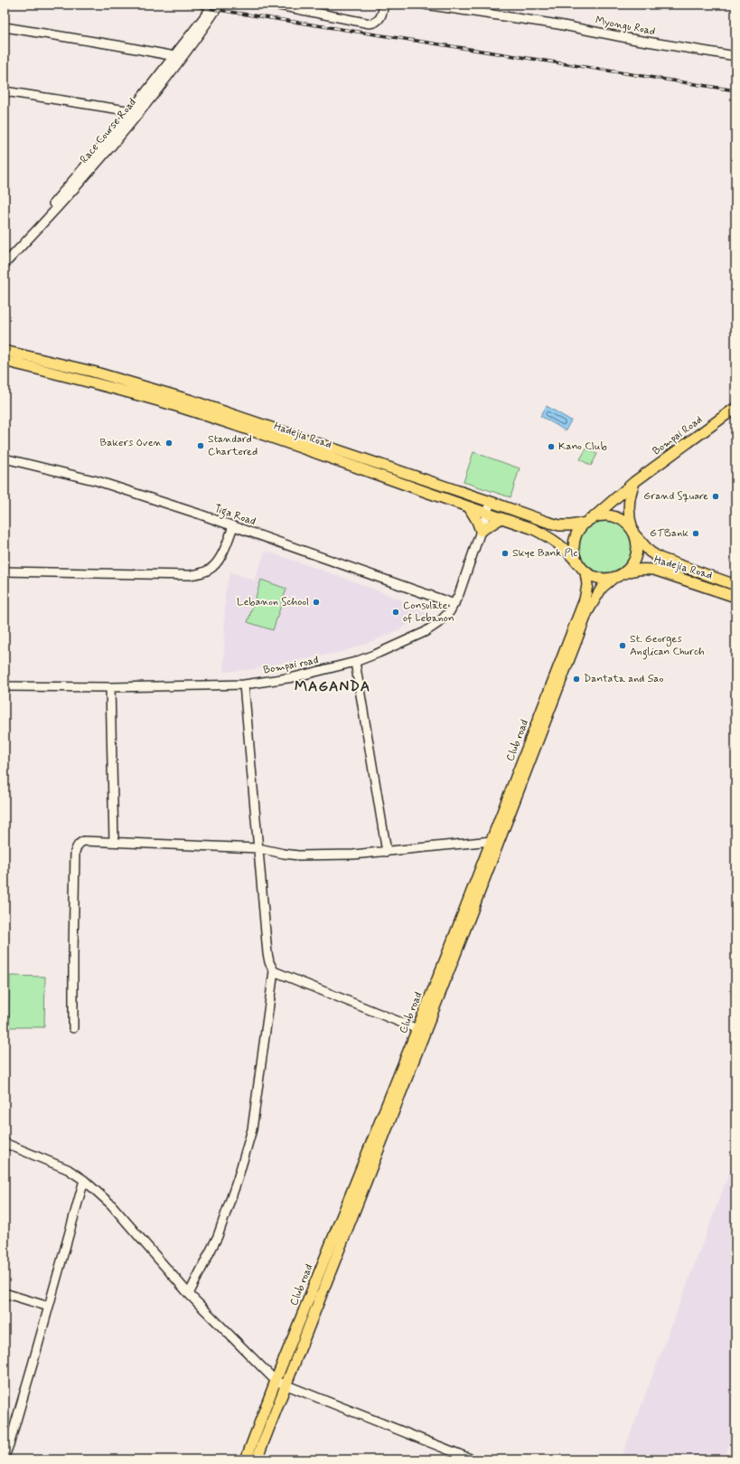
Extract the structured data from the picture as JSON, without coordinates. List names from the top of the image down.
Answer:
{
  "streets": {
    "main road": ["Hadejia Road", "Bompai Road", "Club road"],
    "street": [
      "Myongu Road",
      "Race Course Road",
      "Tiga Road",
      "Bompai road"
    ]
  },
  "crossings": [
    ["Hadejia Road", "Bompai Road"],
    ["Hadejia Road", "Bompai road"],
    ["Hadejia Road", "Club road"],
    ["Bompai Road", "Club road"],
    ["Tiga Road", "Bompai road"]
  ],
  "districts": ["MAGANDA"],
  "places": [
    "Bakers Oven",
    "Standard Chartered",
    "Kano Club",
    "Grand Square",
    "GTBank",
    "Skye Bank Plc",
    "Lebanon School",
    "Consulate of Lebanon",
    "St. Georges Anglican Church",
    "Dantata and Sao"
  ]
}
